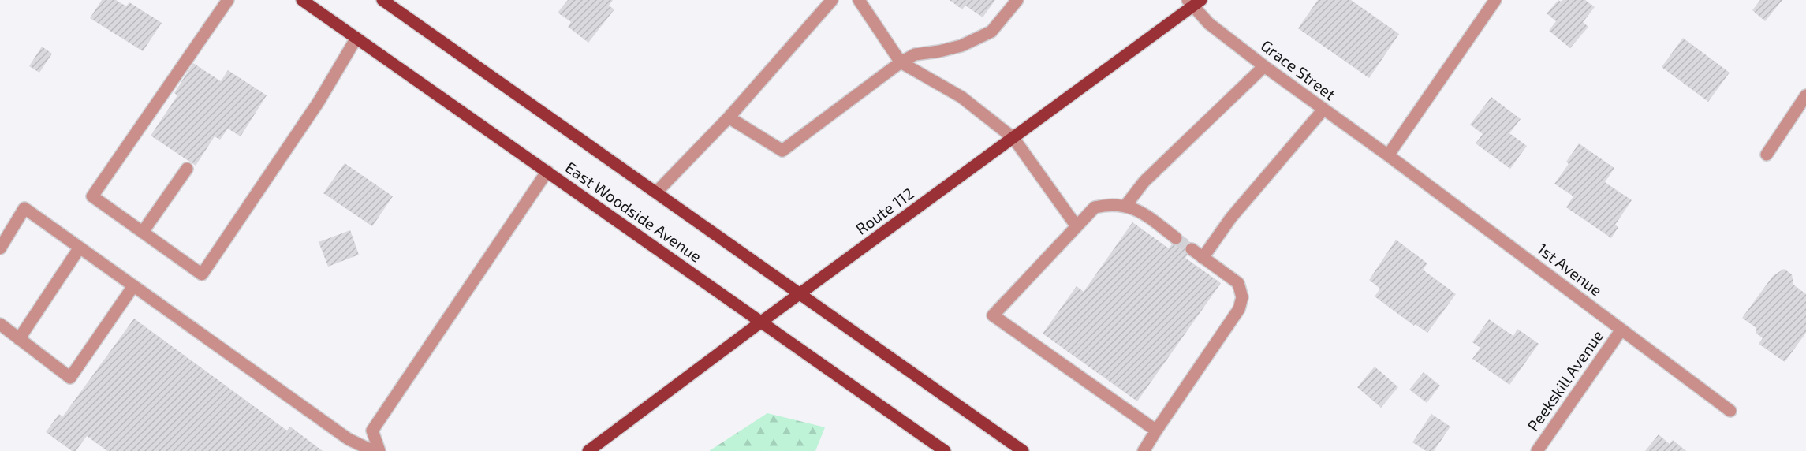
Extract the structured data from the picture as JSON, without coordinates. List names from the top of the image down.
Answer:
{
  "streets": {
    "main road": ["Route 112", "East Woodside Avenue"],
    "street": ["Grace Street", "1st Avenue", "Peekskill Avenue"]
  },
  "crossings": [
    ["Grace Street", "Route 112"],
    ["Grace Street", "1st Avenue"],
    ["Route 112", "East Woodside Avenue"],
    ["1st Avenue", "Peekskill Avenue"]
  ]
}
